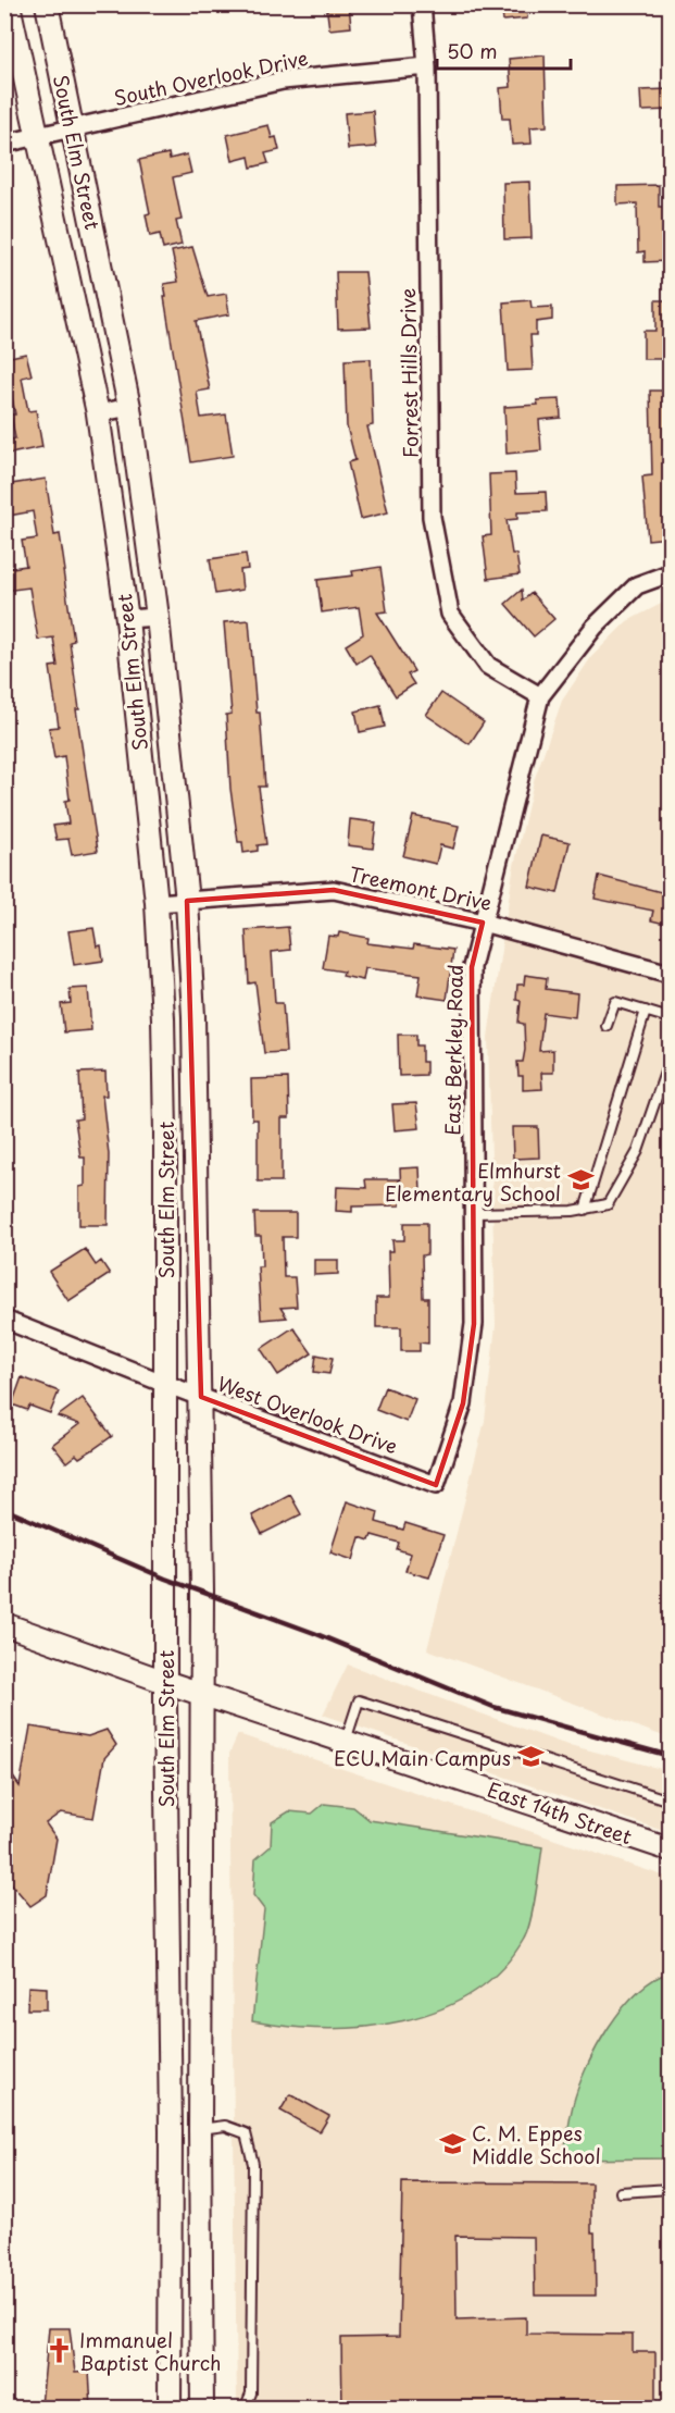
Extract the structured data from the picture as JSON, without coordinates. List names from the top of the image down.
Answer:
{
  "streets": {
    "street": [
      "South Overlook Drive",
      "South Elm Street",
      "Forrest Hills Drive",
      "Treemont Drive",
      "East Berkley Road",
      "West Overlook Drive",
      "East 14th Street"
    ]
  },
  "crossings": [
    ["South Overlook Drive", "South Elm Street"],
    ["South Overlook Drive", "Forrest Hills Drive"],
    ["South Elm Street", "Treemont Drive"],
    ["South Elm Street", "West Overlook Drive"],
    ["South Elm Street", "East 14th Street"],
    ["Forrest Hills Drive", "East Berkley Road"],
    ["Treemont Drive", "East Berkley Road"],
    ["East Berkley Road", "West Overlook Drive"]
  ],
  "places": {
    "school or university": ["Elmhurst Elementary School", "ECU Main Campus", "C. M. Eppes Middle School"],
    "church": ["Immanuel Baptist Church"]
  },
  "scale_bar": "50 m"
}
